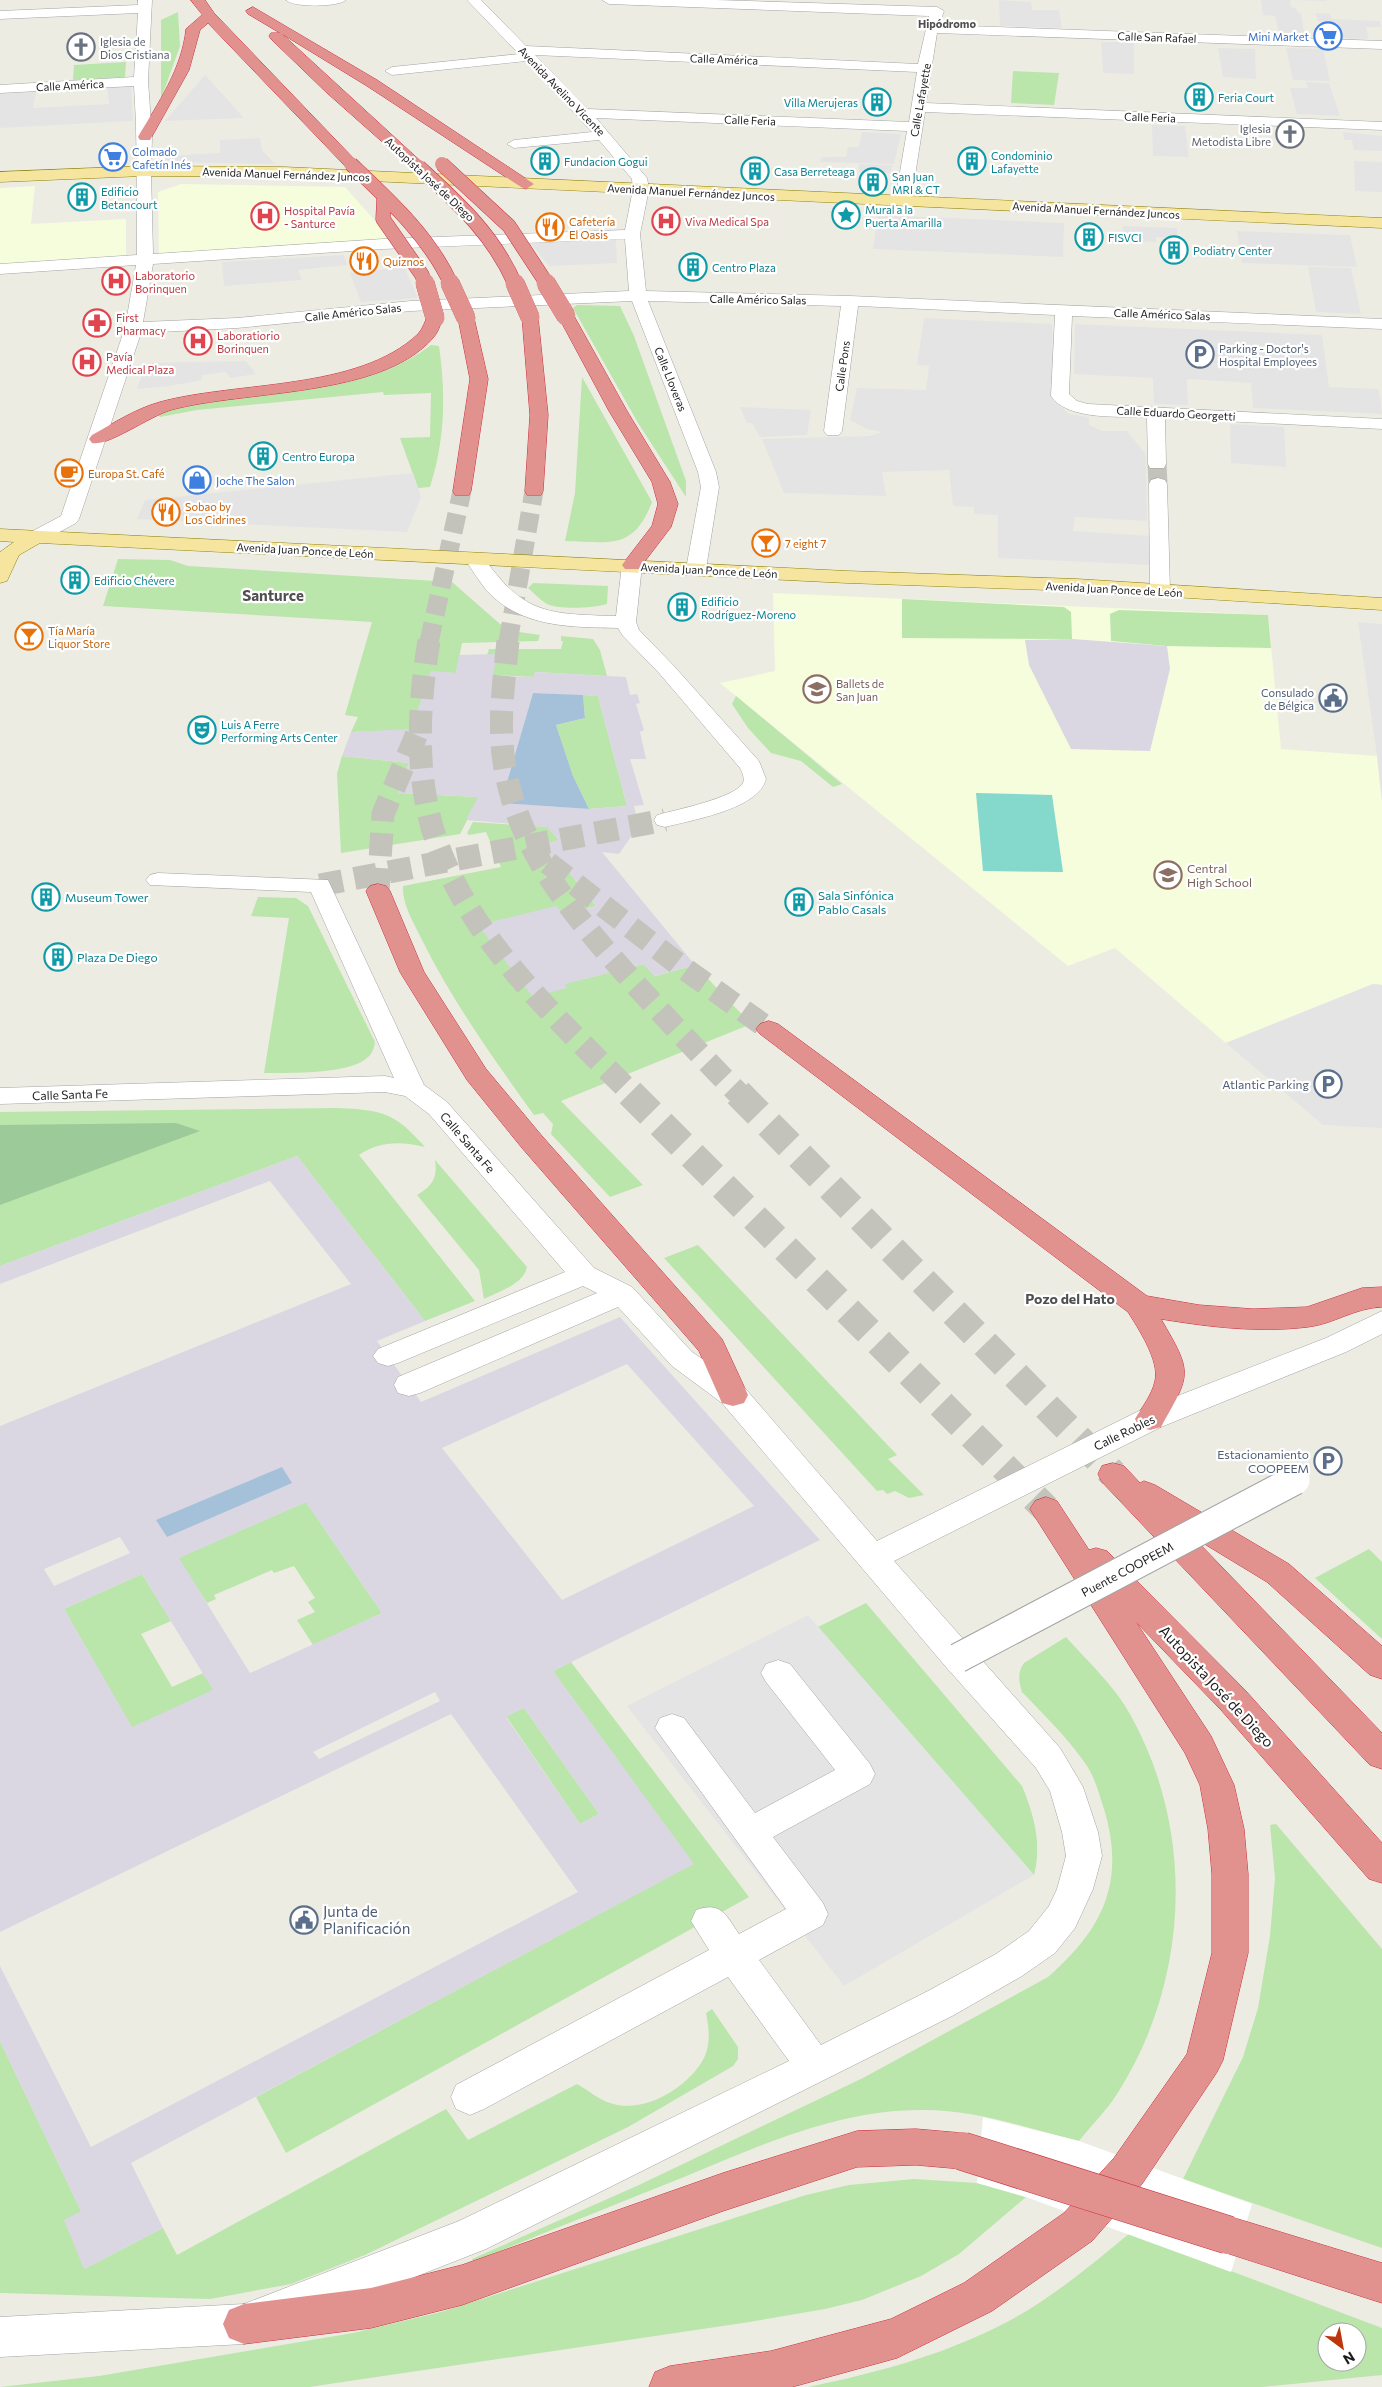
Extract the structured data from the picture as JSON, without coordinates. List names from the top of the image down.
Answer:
{
  "streets": {
    "highway": ["Autopista José de Diego"],
    "main road": ["Avenida Manuel Fernández Juncos", "Avenida Juan Ponce de León"],
    "street": [
      "Calle San Rafael",
      "Calle América",
      "Avenida Avelino Vicente",
      "Calle Lafayette",
      "Calle Feria",
      "Calle Américo Salas",
      "Calle Pons",
      "Calle Lloveras",
      "Calle Eduardo Georgetti",
      "Calle Santa Fe",
      "Calle Robles",
      "Puente COOPEEM"
    ]
  },
  "crossings": [
    ["Calle San Rafael", "Calle Lafayette"],
    ["Calle América", "Avenida Avelino Vicente"],
    ["Calle América", "Calle Lafayette"],
    ["Avenida Avelino Vicente", "Calle Feria"],
    ["Avenida Avelino Vicente", "Avenida Manuel Fernández Juncos"],
    ["Avenida Avelino Vicente", "Calle Lloveras"],
    ["Calle Lafayette", "Calle Feria"],
    ["Calle Lafayette", "Avenida Manuel Fernández Juncos"],
    ["Avenida Manuel Fernández Juncos", "Calle Lloveras"],
    ["Calle Américo Salas", "Calle Pons"],
    ["Calle Américo Salas", "Calle Lloveras"],
    ["Calle Américo Salas", "Calle Eduardo Georgetti"],
    ["Calle Lloveras", "Avenida Juan Ponce de León"],
    ["Calle Santa Fe", "Calle Robles"],
    ["Calle Santa Fe", "Puente COOPEEM"]
  ],
  "districts": ["Hipódromo", "Santurce", "Pozo del Hato"],
  "places": {
    "supermarket": ["Mini Market", "Colmado Cafetín Inés"],
    "church": ["Iglesia de Dios Cristiana", "Iglesia Metodista Libre"],
    "building": [
      "Feria Court",
      "Villa Merujeras",
      "Fundacion Gogui",
      "Condominio Lafayette",
      "Casa Berreteaga",
      "San Juan MRI & CT",
      "Edificio Betancourt",
      "FISVCI",
      "Podiatry Center",
      "Centro Plaza",
      "Centro Europa",
      "Edificio Chévere",
      "Edificio Rodríguez-Moreno",
      "Museum Tower",
      "Sala Sinfónica Pablo Casals",
      "Plaza De Diego"
    ],
    "place": ["Mural a la Puerta Amarilla"],
    "hospital": [
      "Hospital Pavía - Santurce",
      "Viva Medical Spa",
      "Laboratorio Borinquen",
      "Laboratiorio Borinquen",
      "Pavía Medical Plaza"
    ],
    "restaurant": ["Cafetería El Oasis", "Quiznos", "Sobao by Los Cidrines"],
    "pharmacy": ["First Pharmacy"],
    "parking": ["Parking - Doctor's Hospital Employees", "Atlantic Parking", "Estacionamiento COOPEEM"],
    "cafe": ["Europa St. Café"],
    "shop": ["Joche The Salon"],
    "bar": ["7 eight 7", "Tía María Liquor Store"],
    "school or university": ["Ballets de San Juan", "Central High School"],
    "public building": ["Consulado de Bélgica", "Junta de Planificación"],
    "theatre": ["Luis A Ferre Performing Arts Center"]
  },
  "north": "bottom right"
}
